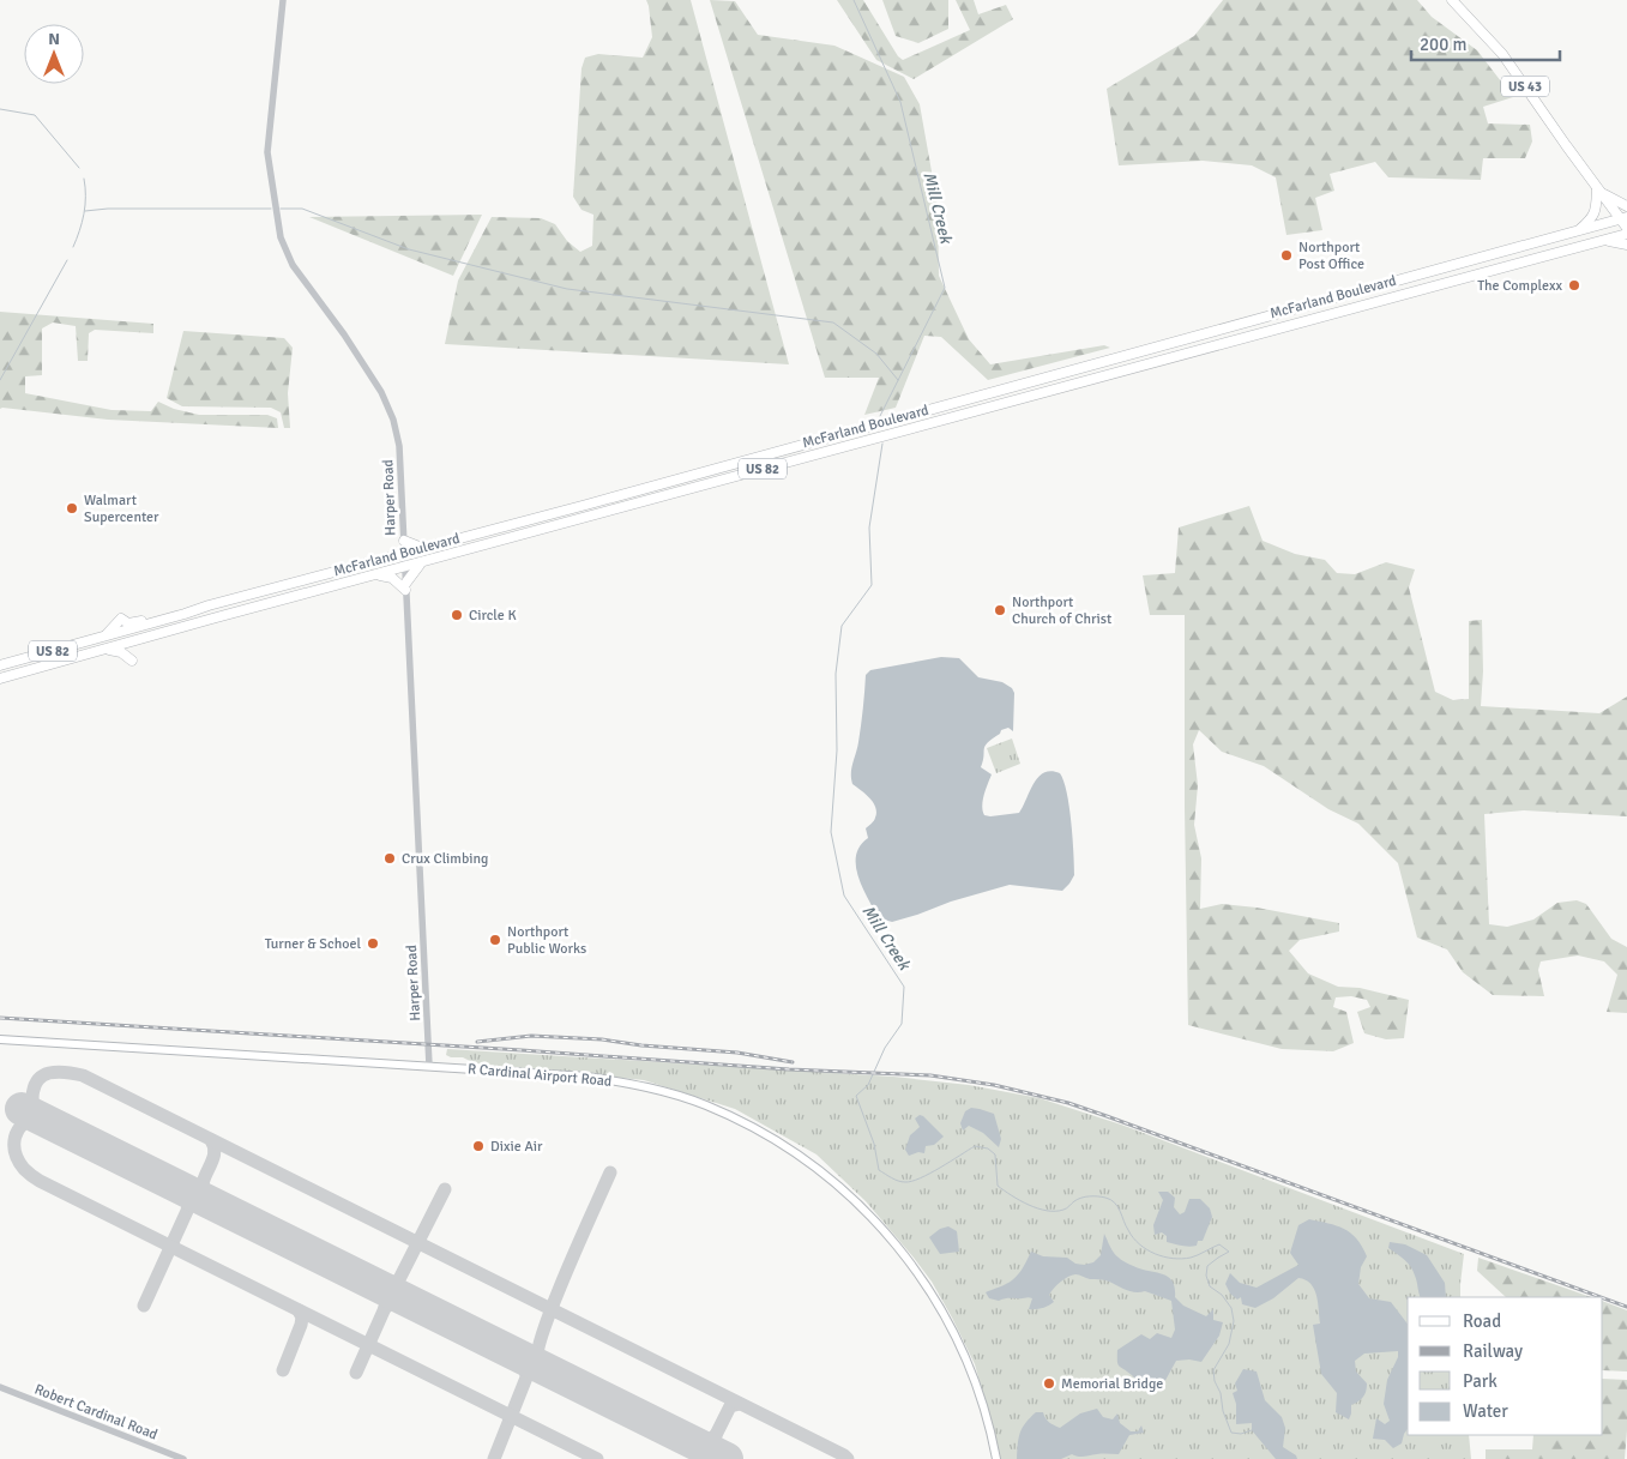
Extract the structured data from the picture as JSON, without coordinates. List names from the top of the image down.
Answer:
{
  "streets": {
    "highway": ["US 43", "McFarland Boulevard", "US 82"],
    "main road": ["R Cardinal Airport Road"],
    "street": ["Harper Road", "Robert Cardinal Road"]
  },
  "crossings": [
    ["US 43", "McFarland Boulevard"],
    ["McFarland Boulevard", "Harper Road"],
    ["Harper Road", "R Cardinal Airport Road"]
  ],
  "water": ["Mill Creek"],
  "places": [
    "Northport Post Office",
    "The Complexx",
    "Walmart Supercenter",
    "Northport Church of Christ",
    "Circle K",
    "Crux Climbing",
    "Northport Public Works",
    "Turner & Schoel",
    "Dixie Air",
    "Memorial Bridge"
  ],
  "legend": [
    "Road",
    "Railway",
    "Park",
    "Water"
  ],
  "scale_bar": "200 m",
  "north": "top"
}
